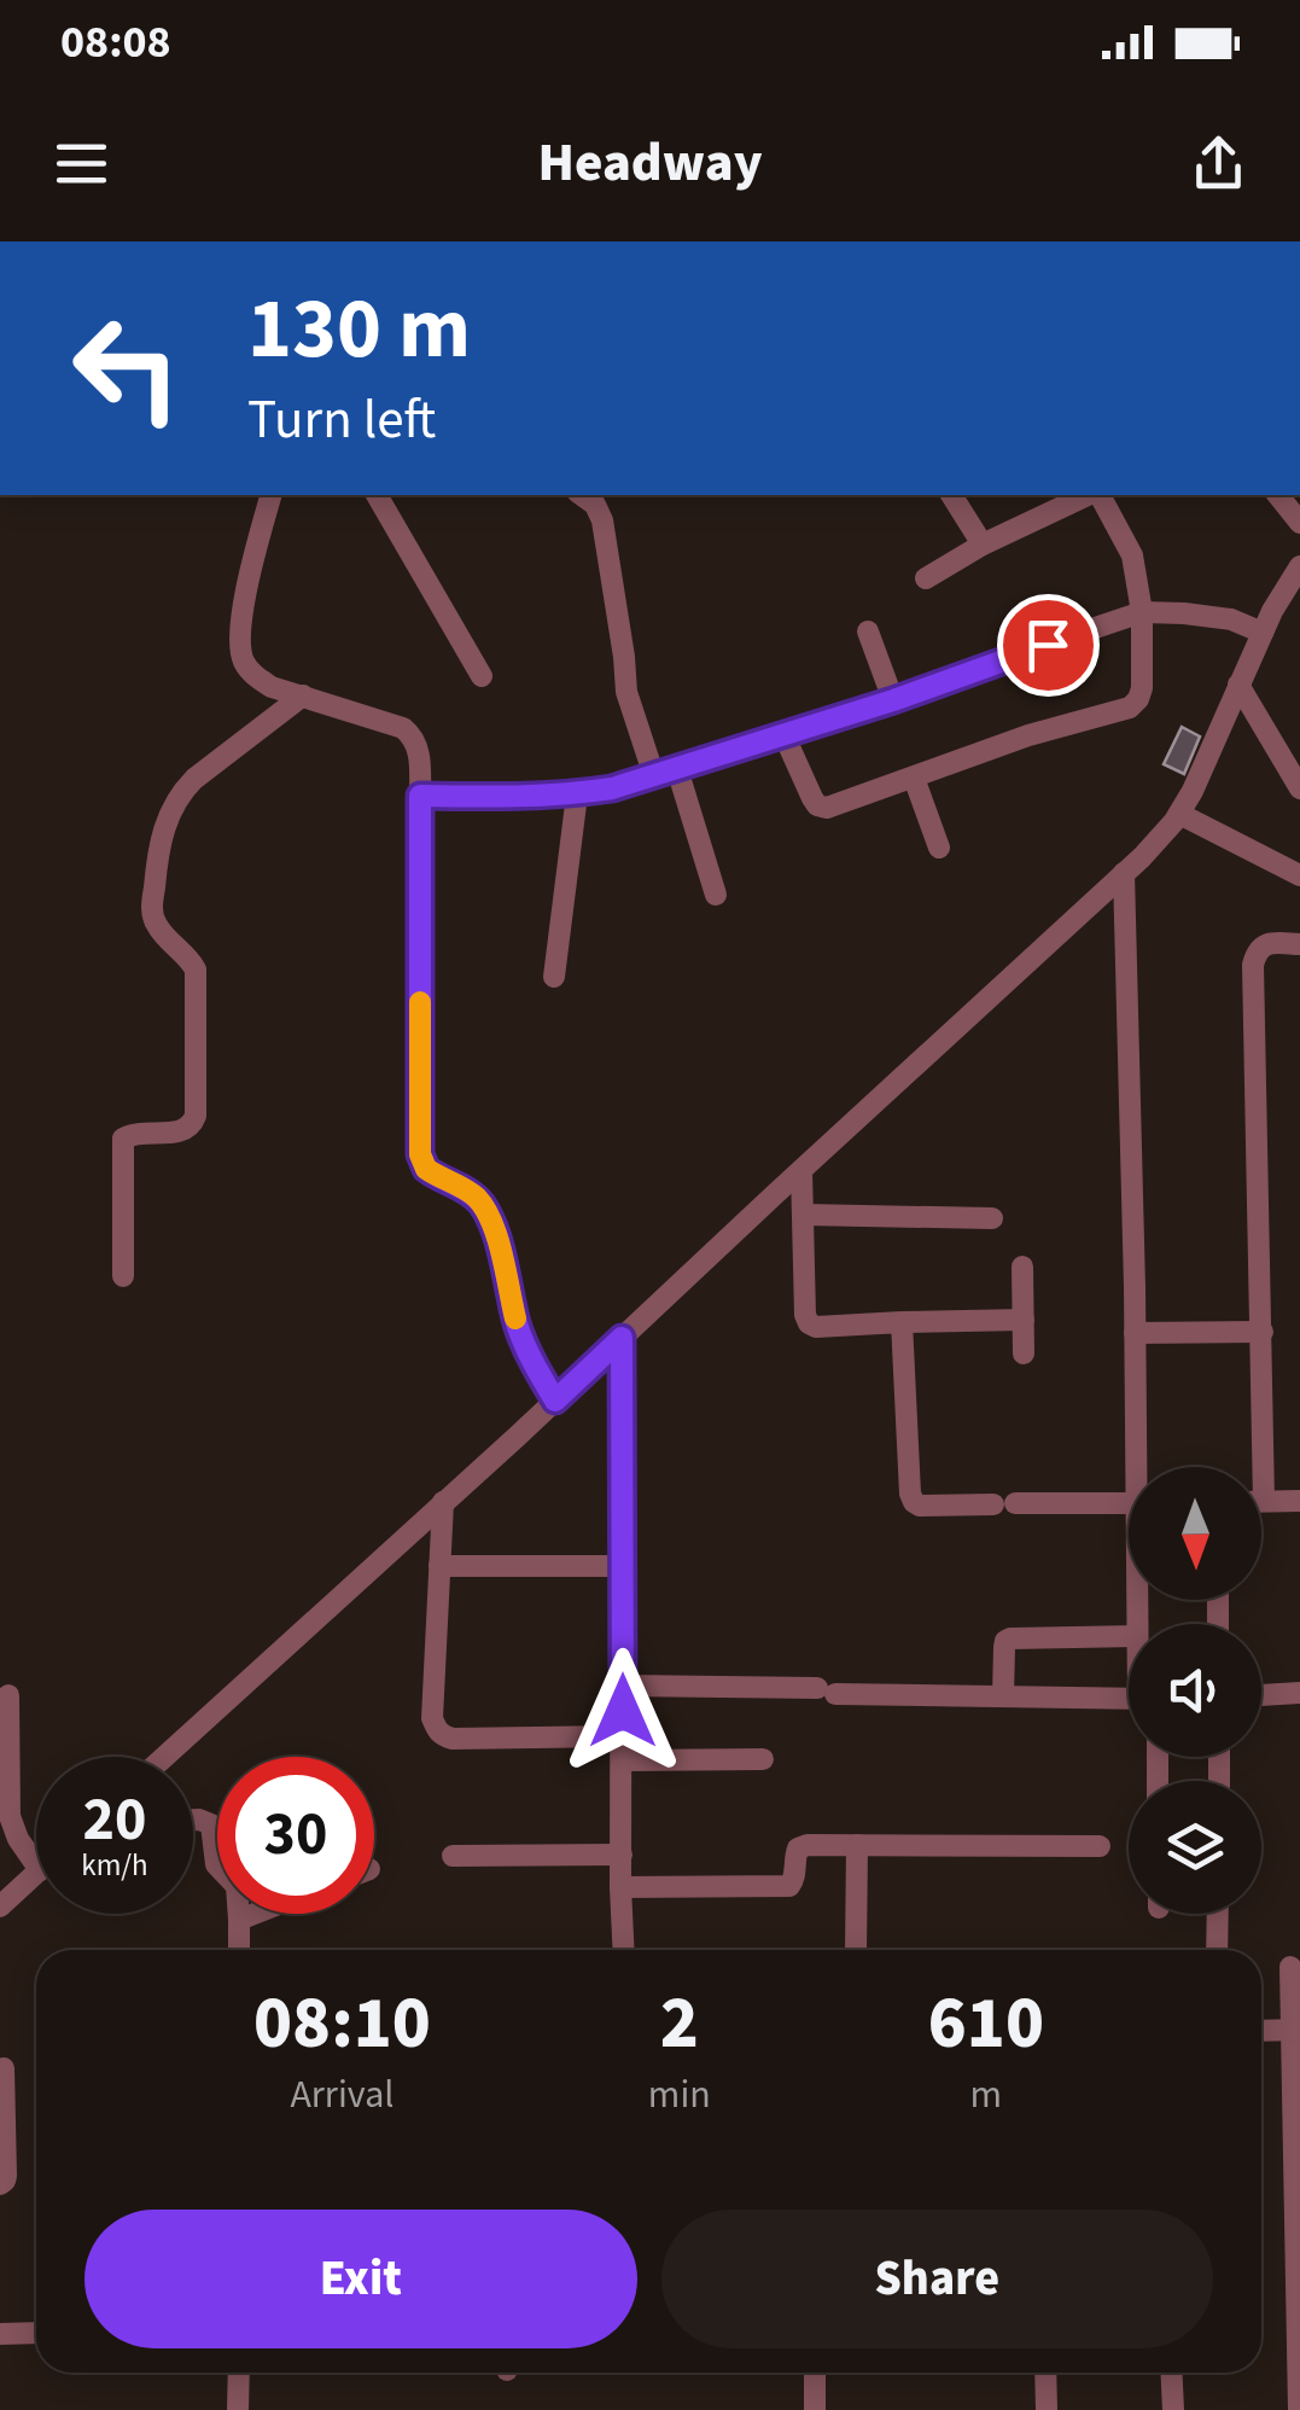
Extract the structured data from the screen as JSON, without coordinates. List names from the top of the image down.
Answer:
{
  "north": "bottom",
  "page": {
    "status": "08:08",
    "header": "Headway",
    "turn": ["130 m", "Turn left"],
    "speed": "20 km/h",
    "limit": "30",
    "eta": [
      "08:10",
      "Arrival",
      "2",
      "min",
      "610",
      "m"
    ],
    "buttons": ["Exit", "Share"]
  }
}
